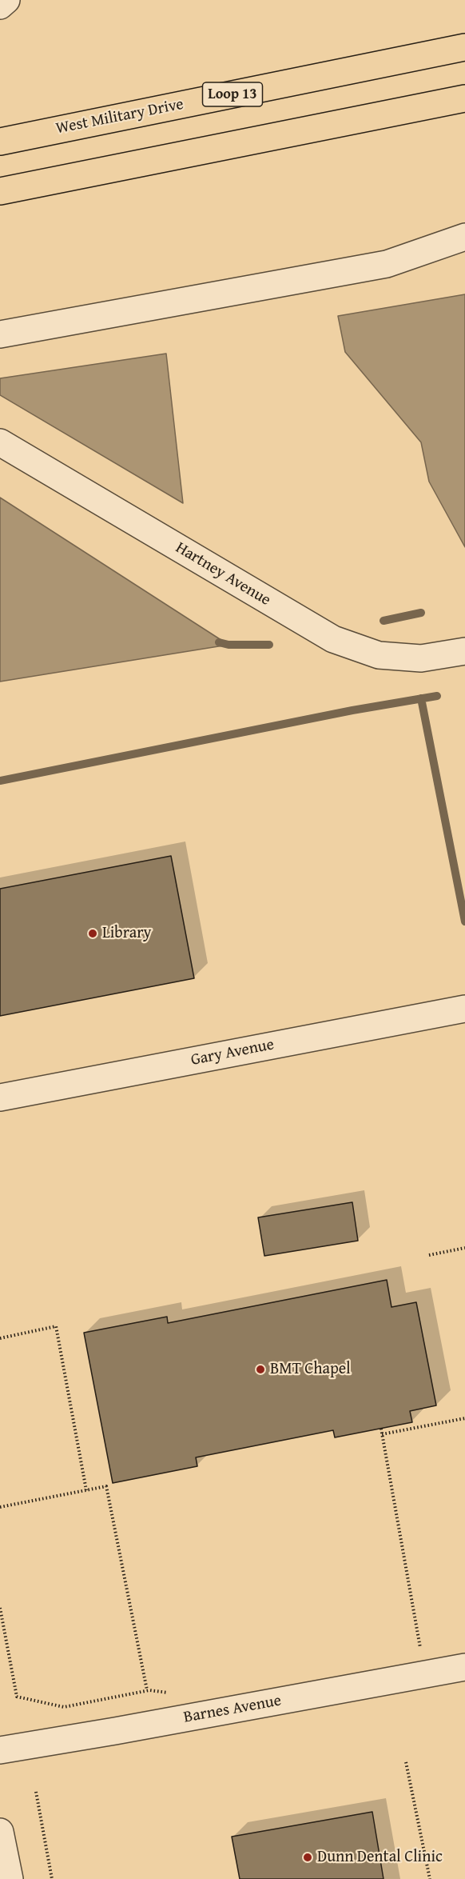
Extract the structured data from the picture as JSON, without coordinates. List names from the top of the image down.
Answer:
{
  "streets": {
    "main road": ["Loop 13", "West Military Drive"],
    "street": ["Hartney Avenue", "Gary Avenue", "Barnes Avenue"]
  },
  "places": ["Library", "BMT Chapel", "Dunn Dental Clinic"]
}
